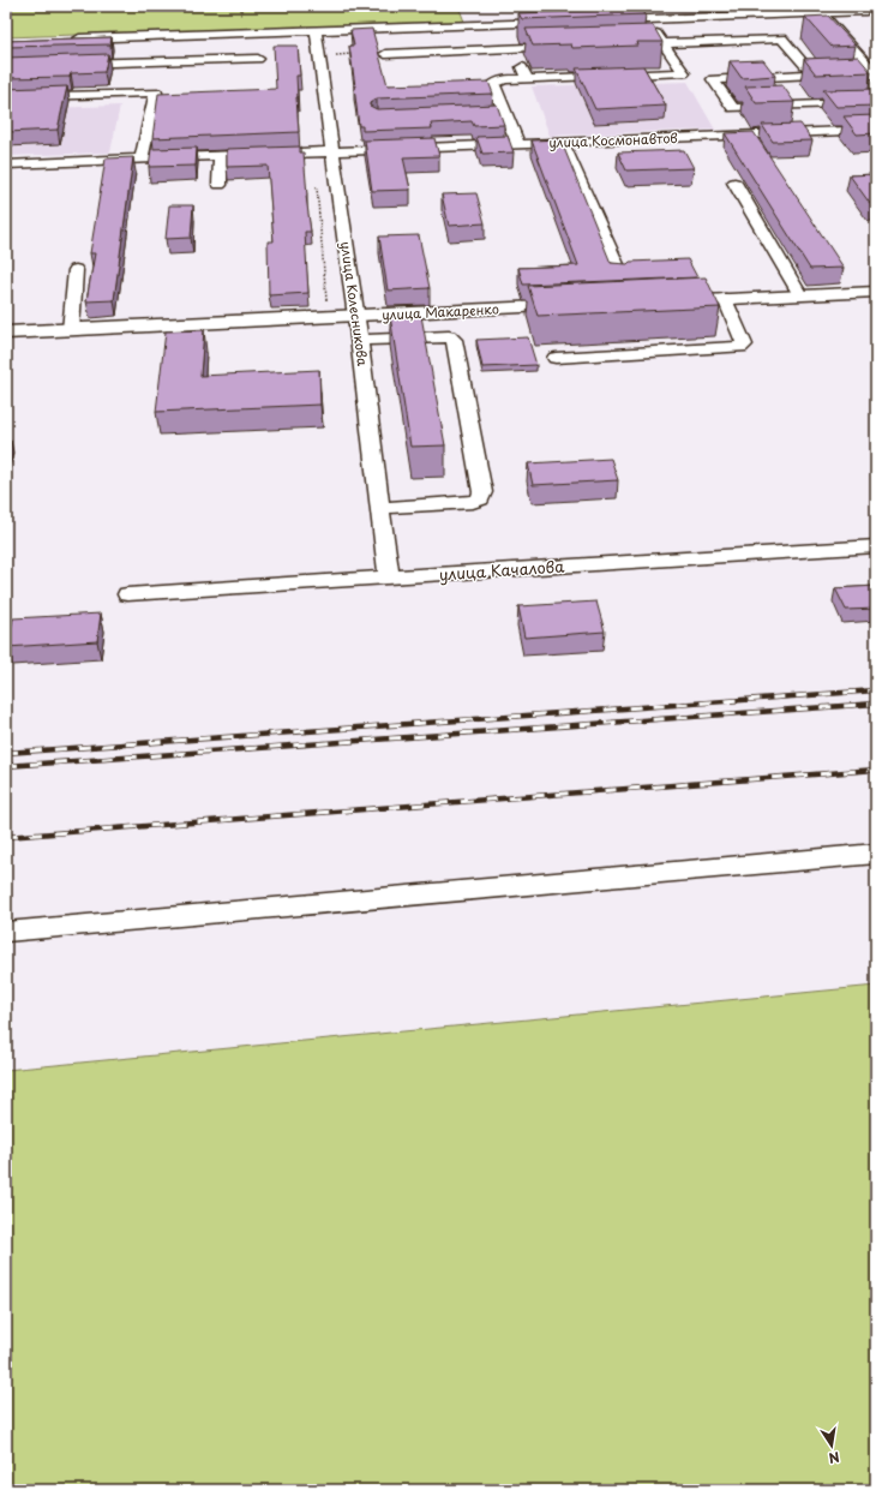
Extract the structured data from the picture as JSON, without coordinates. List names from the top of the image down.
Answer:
{
  "streets": {
    "main road": ["улица Макаренко"],
    "street": ["улица Космонавтов", "улица Колесникова", "улица Качалова"]
  },
  "crossings": [
    ["улица Космонавтов", "улица Колесникова"],
    ["улица Колесникова", "улица Макаренко"],
    ["улица Колесникова", "улица Качалова"]
  ],
  "north": "bottom"
}
